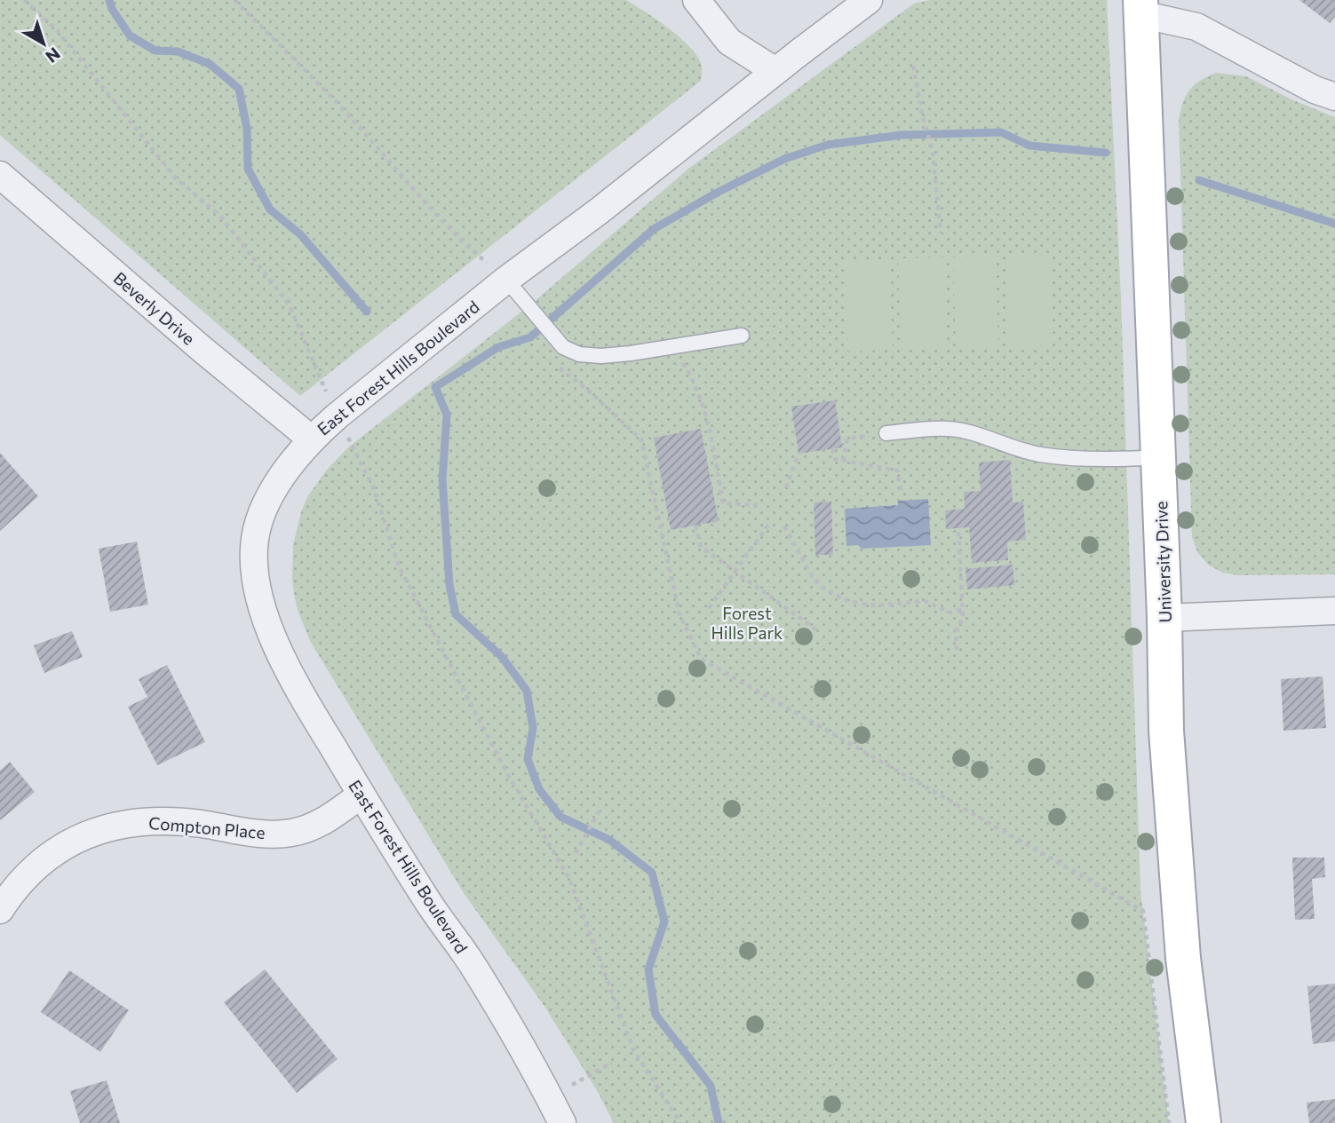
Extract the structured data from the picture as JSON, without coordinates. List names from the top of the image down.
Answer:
{
  "streets": {
    "main road": ["University Drive"],
    "street": ["Beverly Drive", "East Forest Hills Boulevard", "Compton Place"]
  },
  "crossings": [
    ["Beverly Drive", "East Forest Hills Boulevard"],
    ["East Forest Hills Boulevard", "Compton Place"]
  ],
  "parks": ["Forest Hills Park"],
  "north": "bottom right"
}
